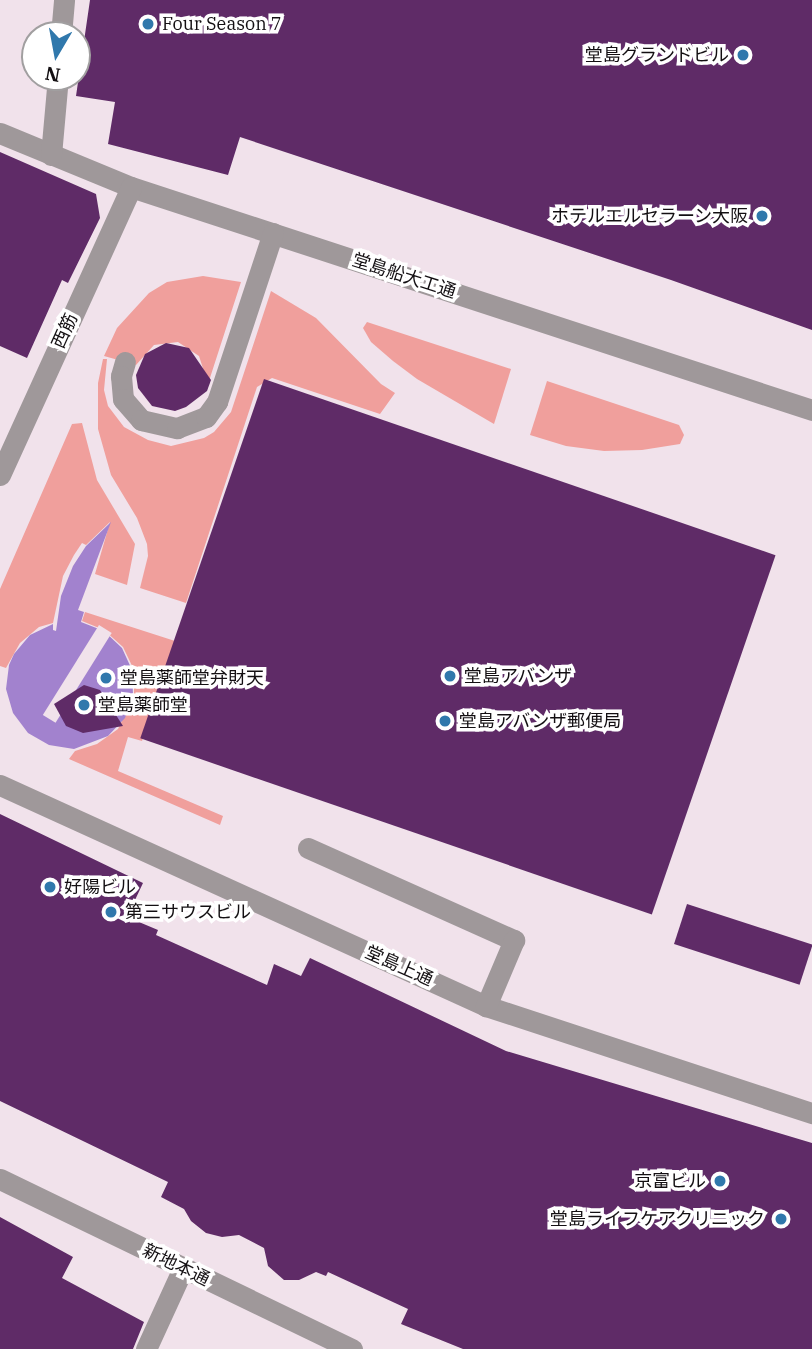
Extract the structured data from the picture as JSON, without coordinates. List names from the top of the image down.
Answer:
{
  "streets": {
    "street": [
      "堂島船大工通",
      "西筋",
      "堂島上通",
      "新地本通"
    ]
  },
  "crossings": [
    ["堂島船大工通", "西筋"]
  ],
  "places": [
    "Four Season 7",
    "堂島グランドビル",
    "ホテルエルセラーン大阪",
    "堂島アバンザ",
    "堂島薬師堂弁財天",
    "堂島薬師堂",
    "堂島アバンザ郵便局",
    "好陽ビル",
    "第三サウスビル",
    "京富ビル",
    "堂島ライフケアクリニック"
  ],
  "north": "bottom"
}
